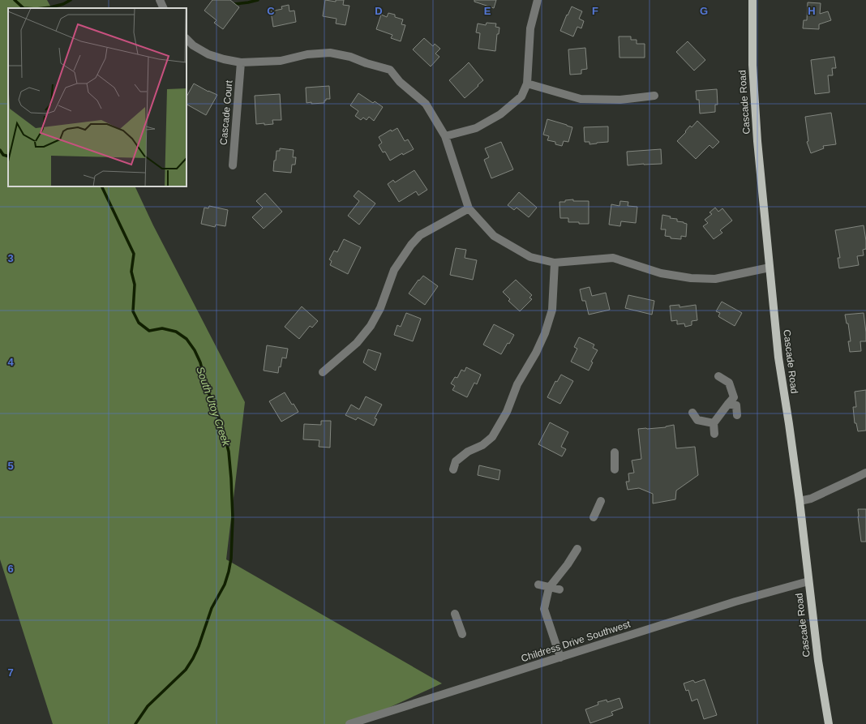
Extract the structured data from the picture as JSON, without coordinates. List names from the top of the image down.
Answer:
{
  "streets": {
    "main road": ["Cascade Road"],
    "street": ["Cascade Court", "Childress Drive Southwest"]
  },
  "crossings": [
    ["Cascade Road", "Childress Drive Southwest"]
  ],
  "water": ["South Utoy Creek"],
  "grid": {
    "columns": [
      "C",
      "D",
      "E",
      "F",
      "G",
      "H"
    ],
    "rows": [
      "3",
      "4",
      "5",
      "6",
      "7"
    ]
  }
}
